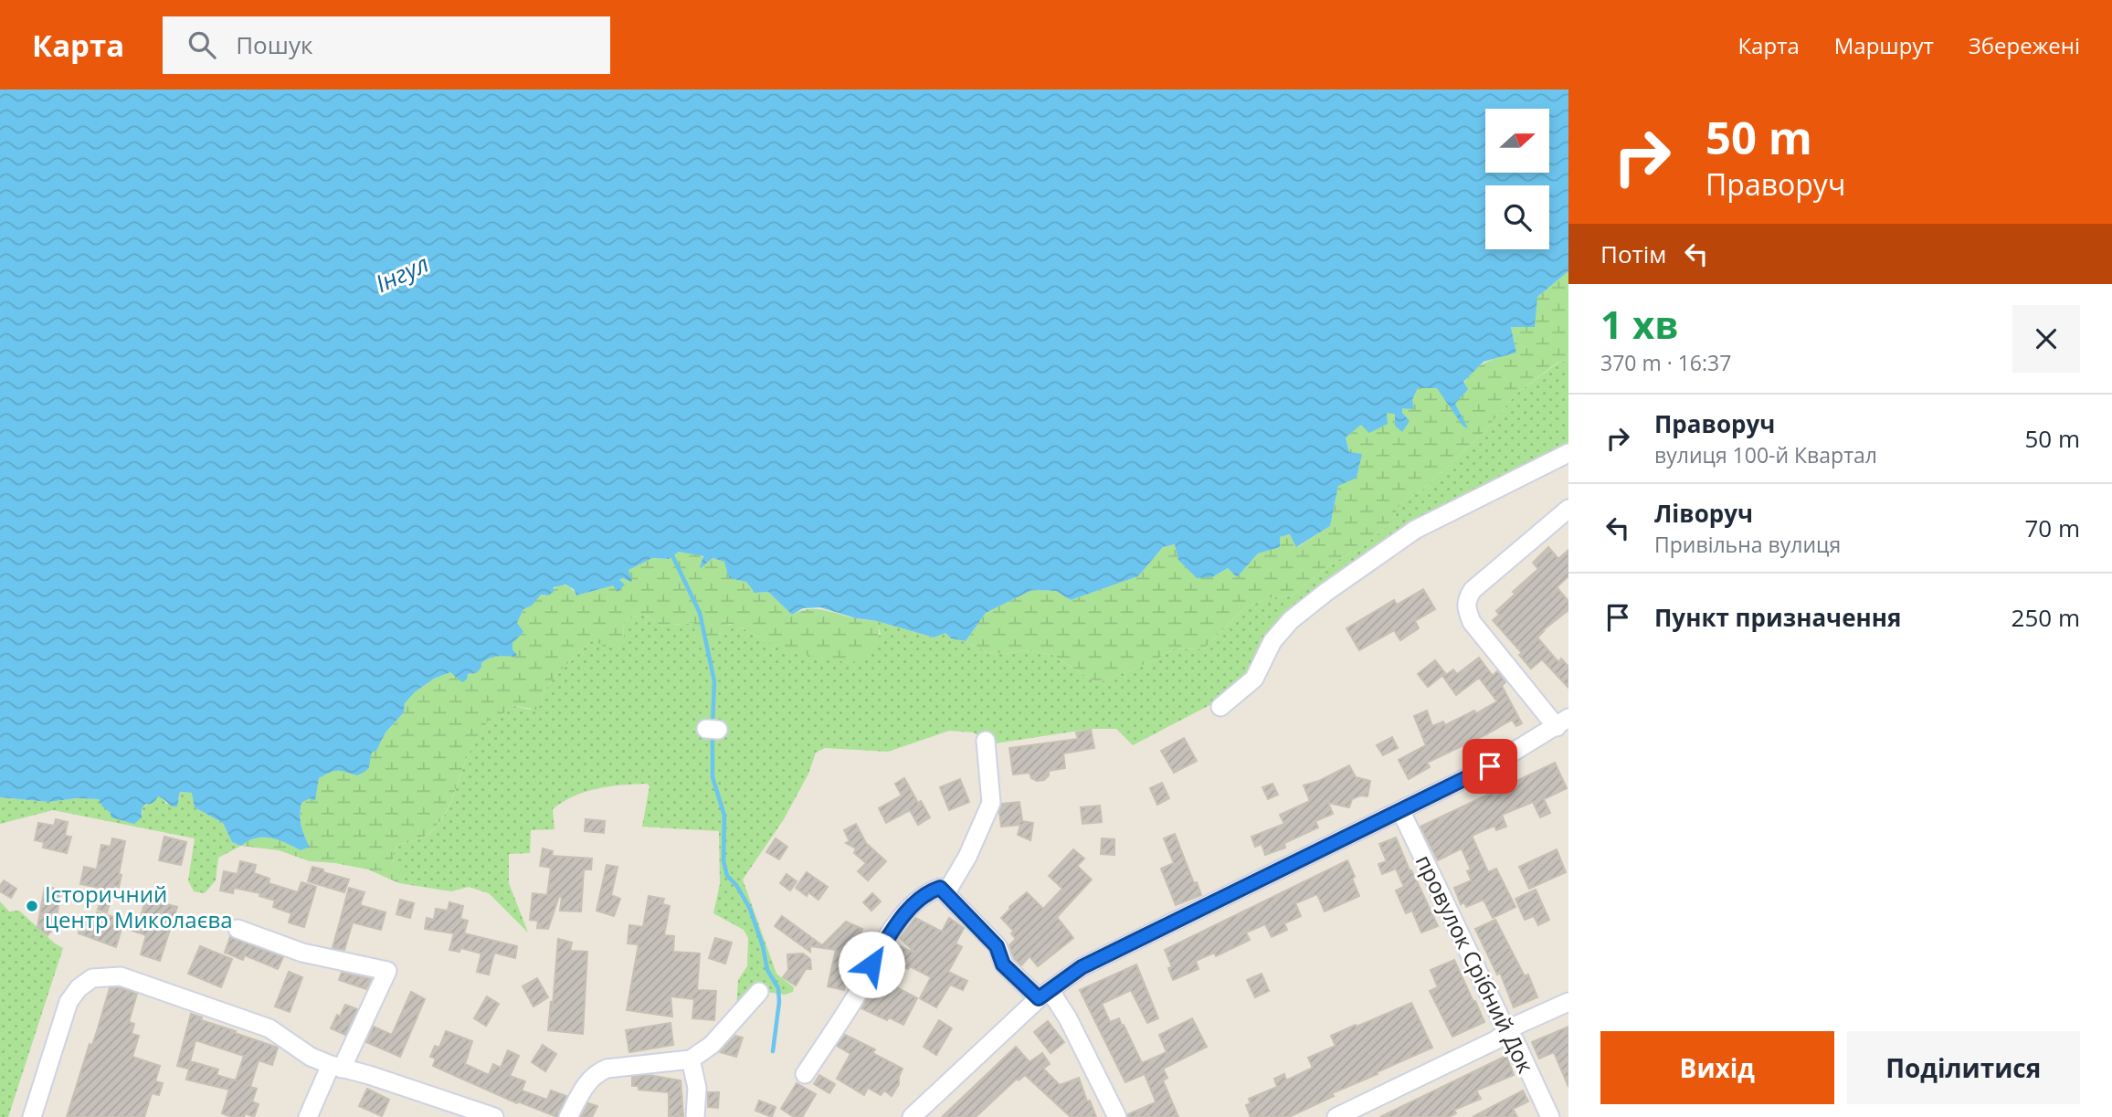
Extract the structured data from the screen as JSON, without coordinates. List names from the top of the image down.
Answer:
{
  "streets": {
    "street": ["провулок Срібний Док"]
  },
  "water": ["Інгул"],
  "places": ["Історичний центр Миколаєва"],
  "north": "right",
  "page": {
    "header": "Карта",
    "search": "Пошук",
    "nav": ["Карта", "Маршрут", "Збережені"],
    "turn": ["50 m", "Праворуч"],
    "then": "Потім",
    "heading": ["1 хв", "370 m · 16:37"],
    "list": [
      {
        "name": "Праворуч",
        "note": "вулиця 100-й Квартал",
        "value": "50 m"
      },
      {
        "name": "Ліворуч",
        "note": "Привільна вулиця",
        "value": "70 m"
      },
      {
        "name": "Пункт призначення",
        "value": "250 m"
      }
    ],
    "buttons": ["Вихід", "Поділитися"]
  }
}
